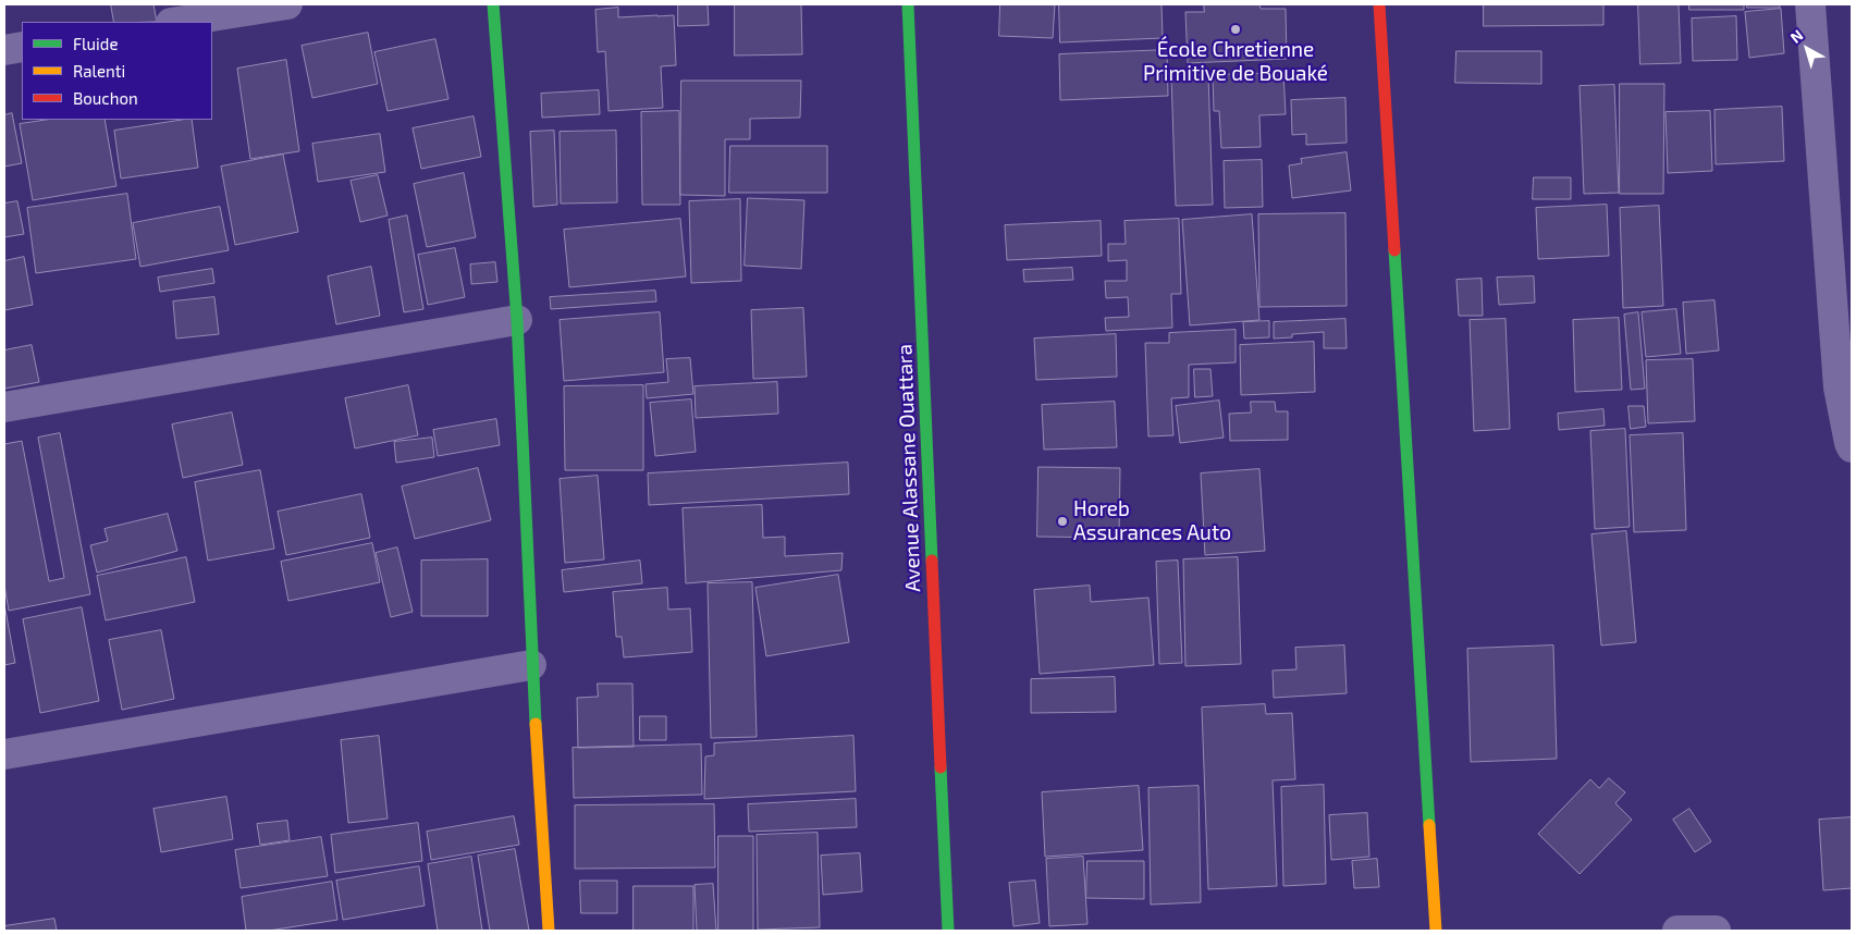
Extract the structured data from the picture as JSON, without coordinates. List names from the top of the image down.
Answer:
{
  "streets": {
    "street": ["Avenue Alassane Ouattara"]
  },
  "places": ["École Chretienne Primitive de Bouaké", "Horeb Assurances Auto"],
  "legend": ["Fluide", "Ralenti", "Bouchon"],
  "north": "top left"
}
